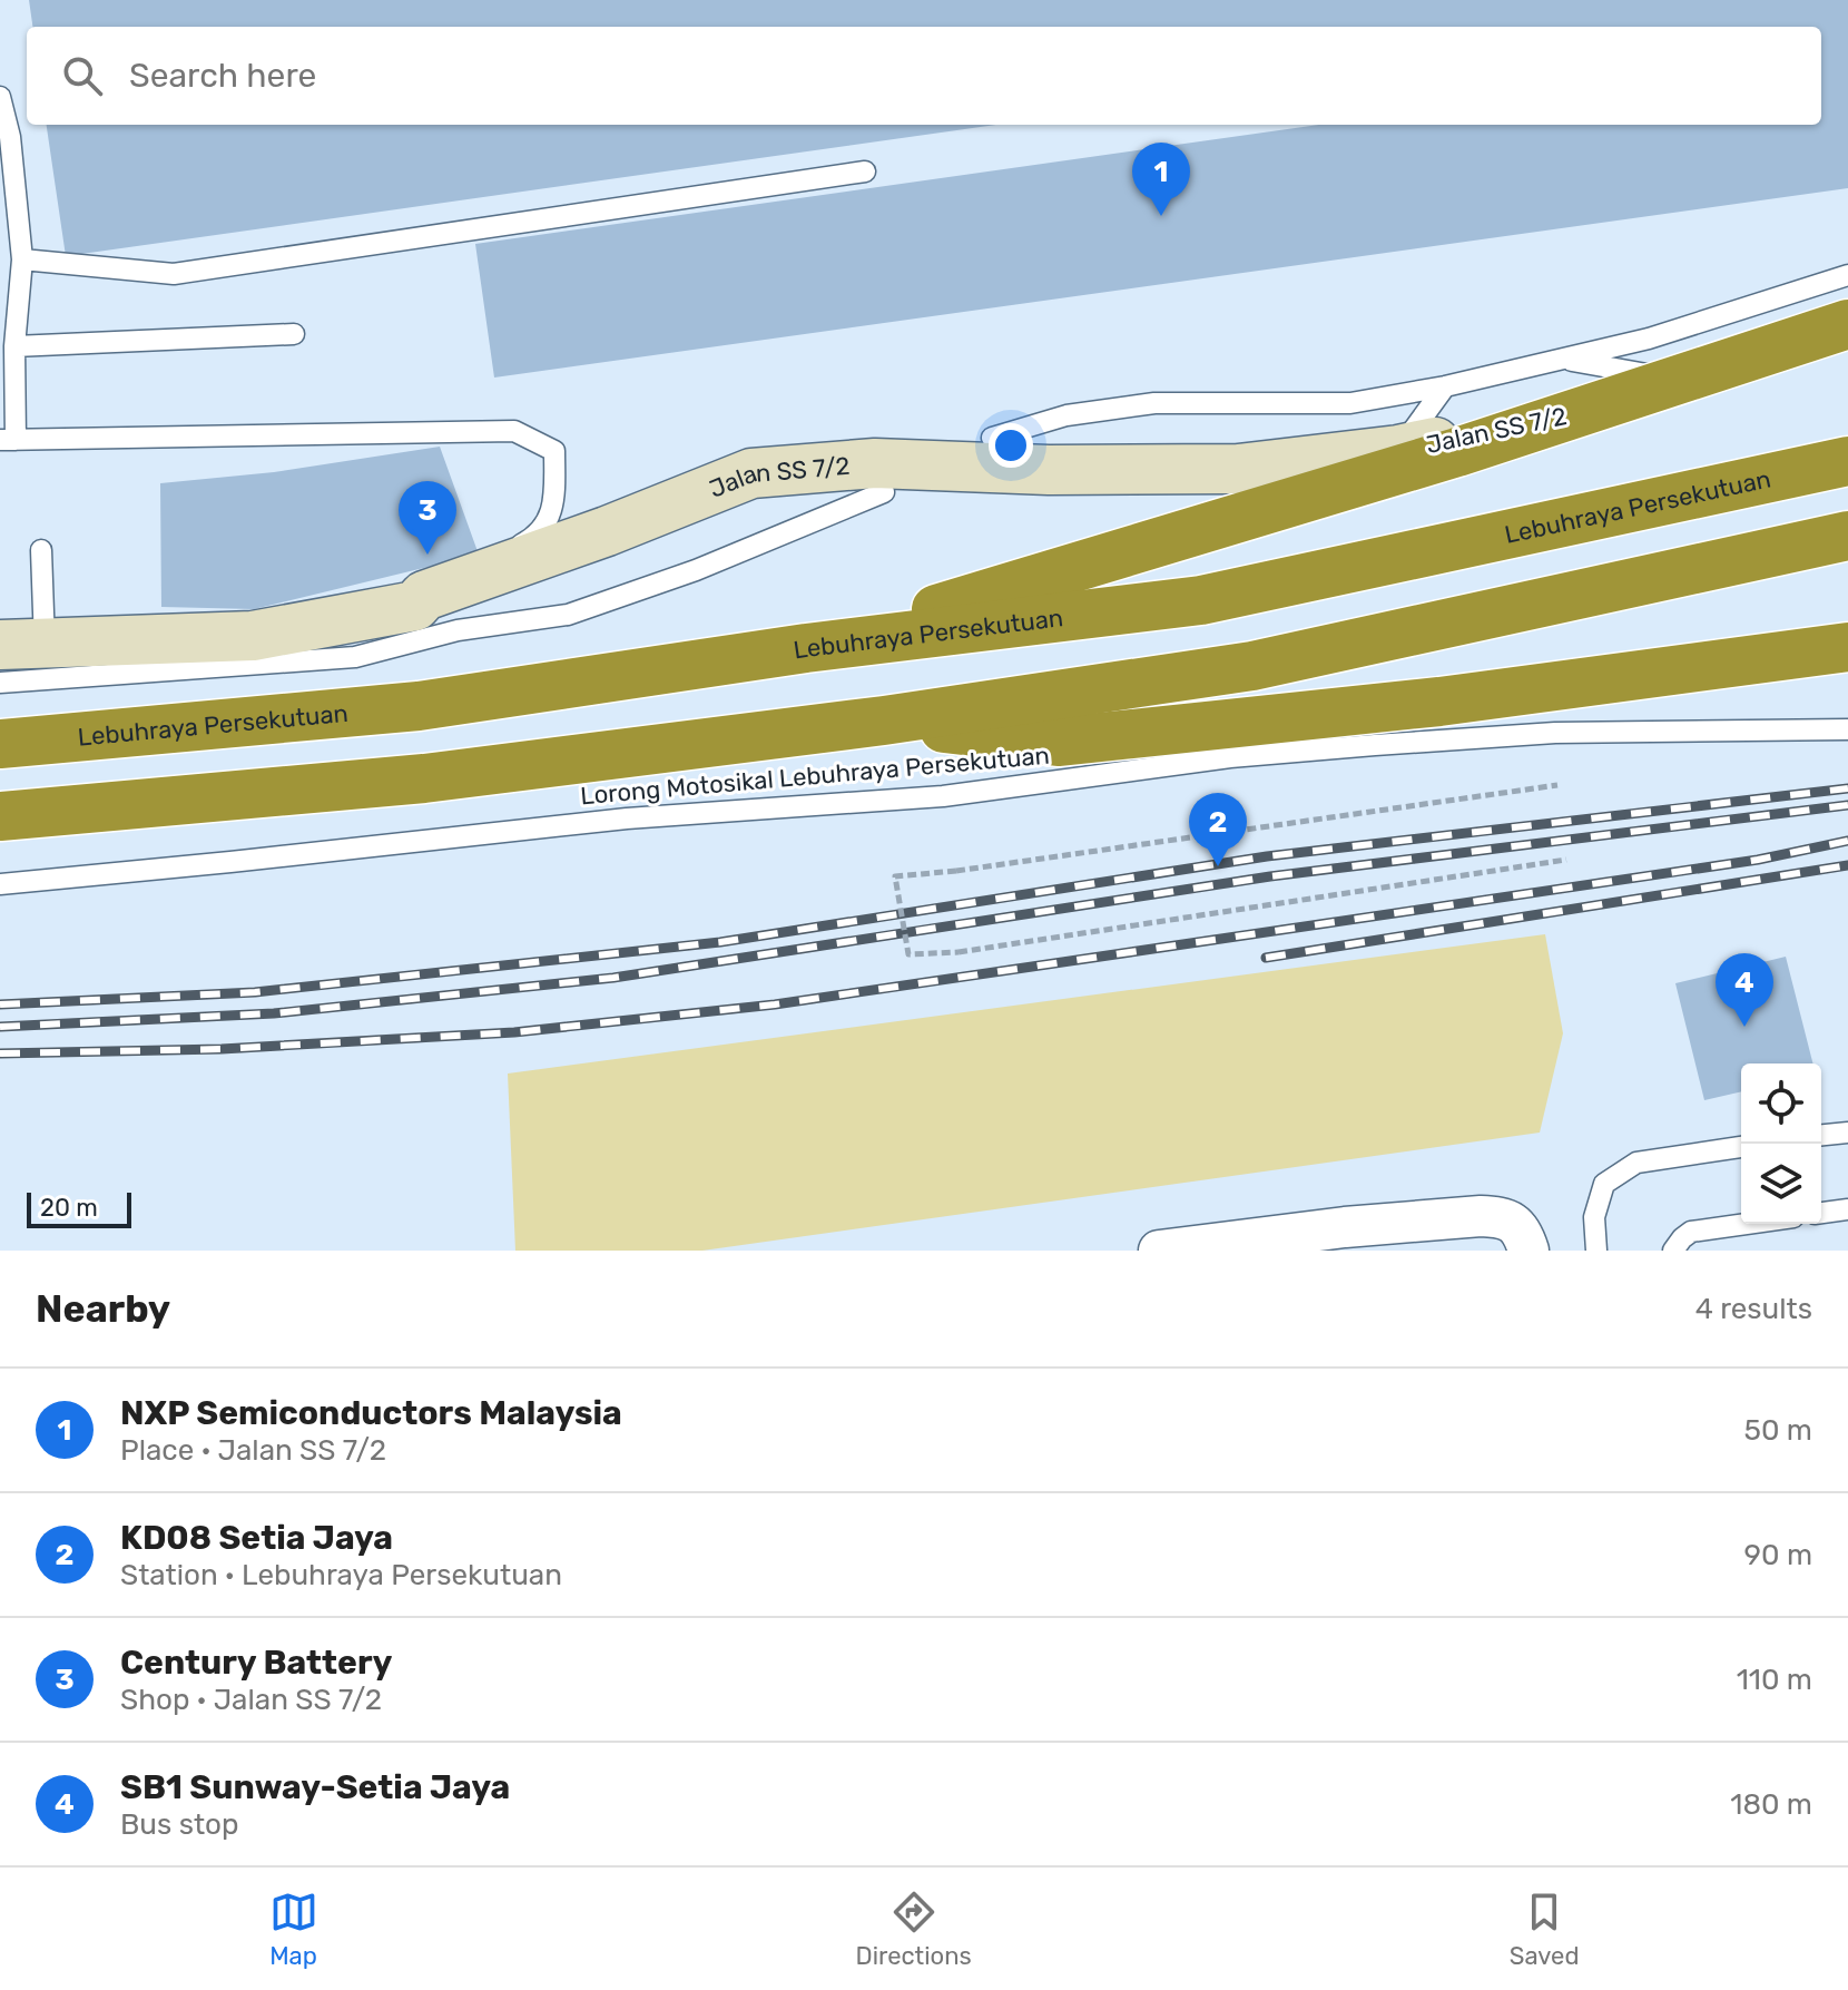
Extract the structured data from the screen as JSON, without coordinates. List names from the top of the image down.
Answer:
{
  "streets": {
    "highway": ["Lebuhraya Persekutuan"],
    "street": ["Jalan SS 7/2"],
    "lane": ["Lorong Motosikal Lebuhraya Persekutuan"]
  },
  "scale_bar": "20 m",
  "page": {
    "search": "Search here",
    "pins": [
      "1",
      "3",
      "2",
      "4"
    ],
    "scale": "20 m",
    "heading": ["Nearby", "4 results"],
    "list": [
      {
        "mark": "1",
        "name": "NXP Semiconductors Malaysia",
        "note": "Place · Jalan SS 7/2",
        "value": "50 m"
      },
      {
        "mark": "2",
        "name": "KD08 Setia Jaya",
        "note": "Station · Lebuhraya Persekutuan",
        "value": "90 m"
      },
      {
        "mark": "3",
        "name": "Century Battery",
        "note": "Shop · Jalan SS 7/2",
        "value": "110 m"
      },
      {
        "mark": "4",
        "name": "SB1 Sunway-Setia Jaya",
        "note": "Bus stop",
        "value": "180 m"
      }
    ],
    "nav": ["Map", "Directions", "Saved"]
  }
}
